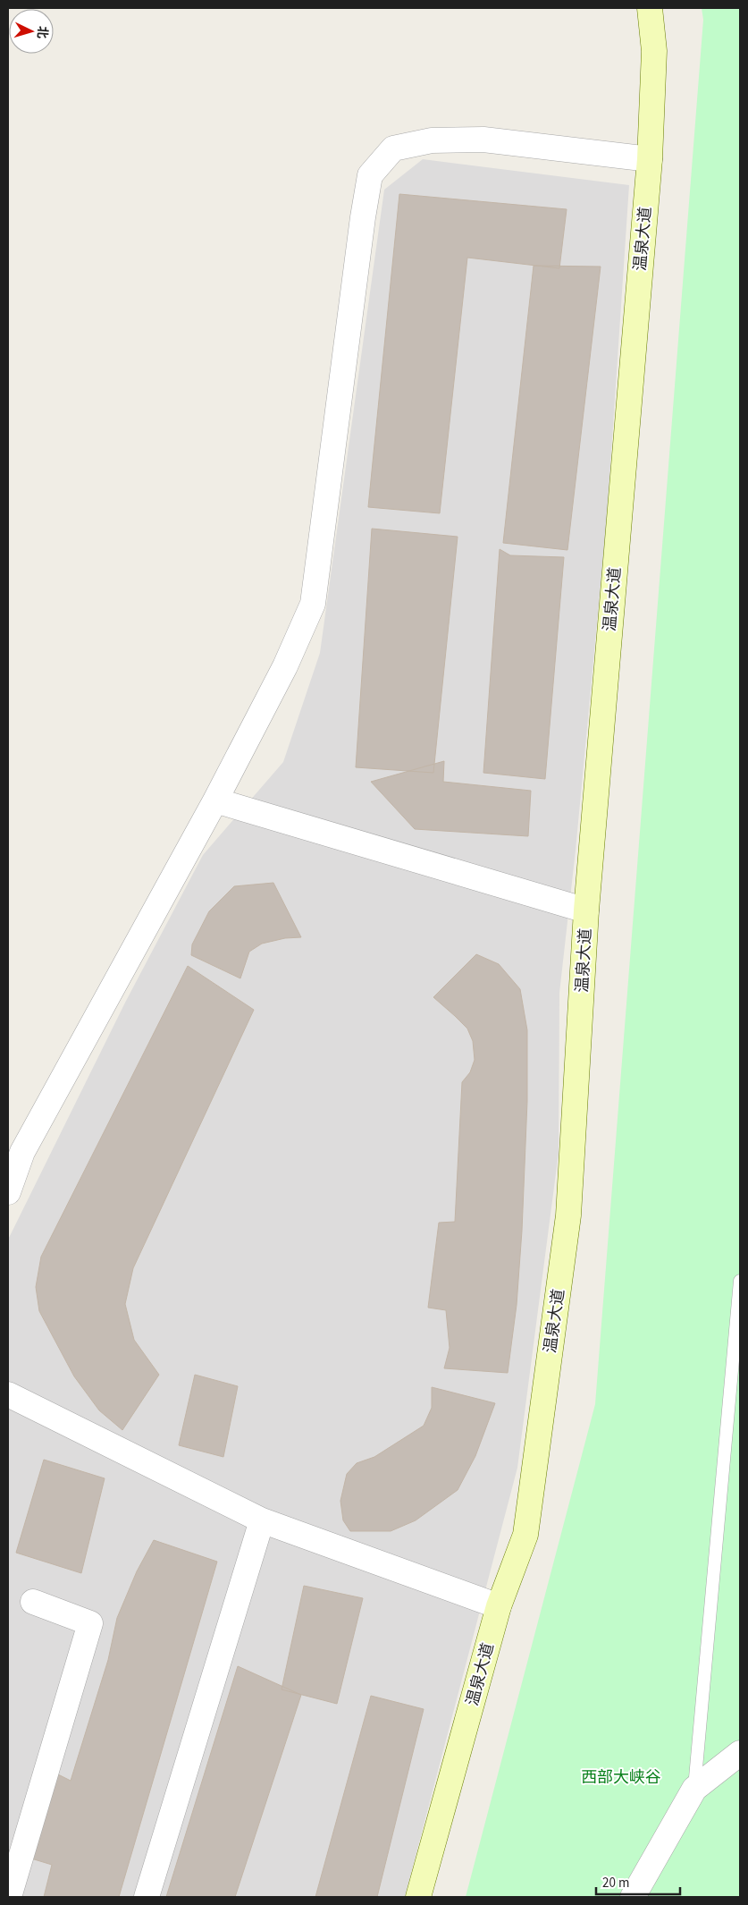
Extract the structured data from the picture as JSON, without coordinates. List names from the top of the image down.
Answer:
{
  "streets": {
    "main road": ["温泉大道"]
  },
  "parks": ["西部大峡谷"],
  "scale_bar": "20 m",
  "north": "right"
}
